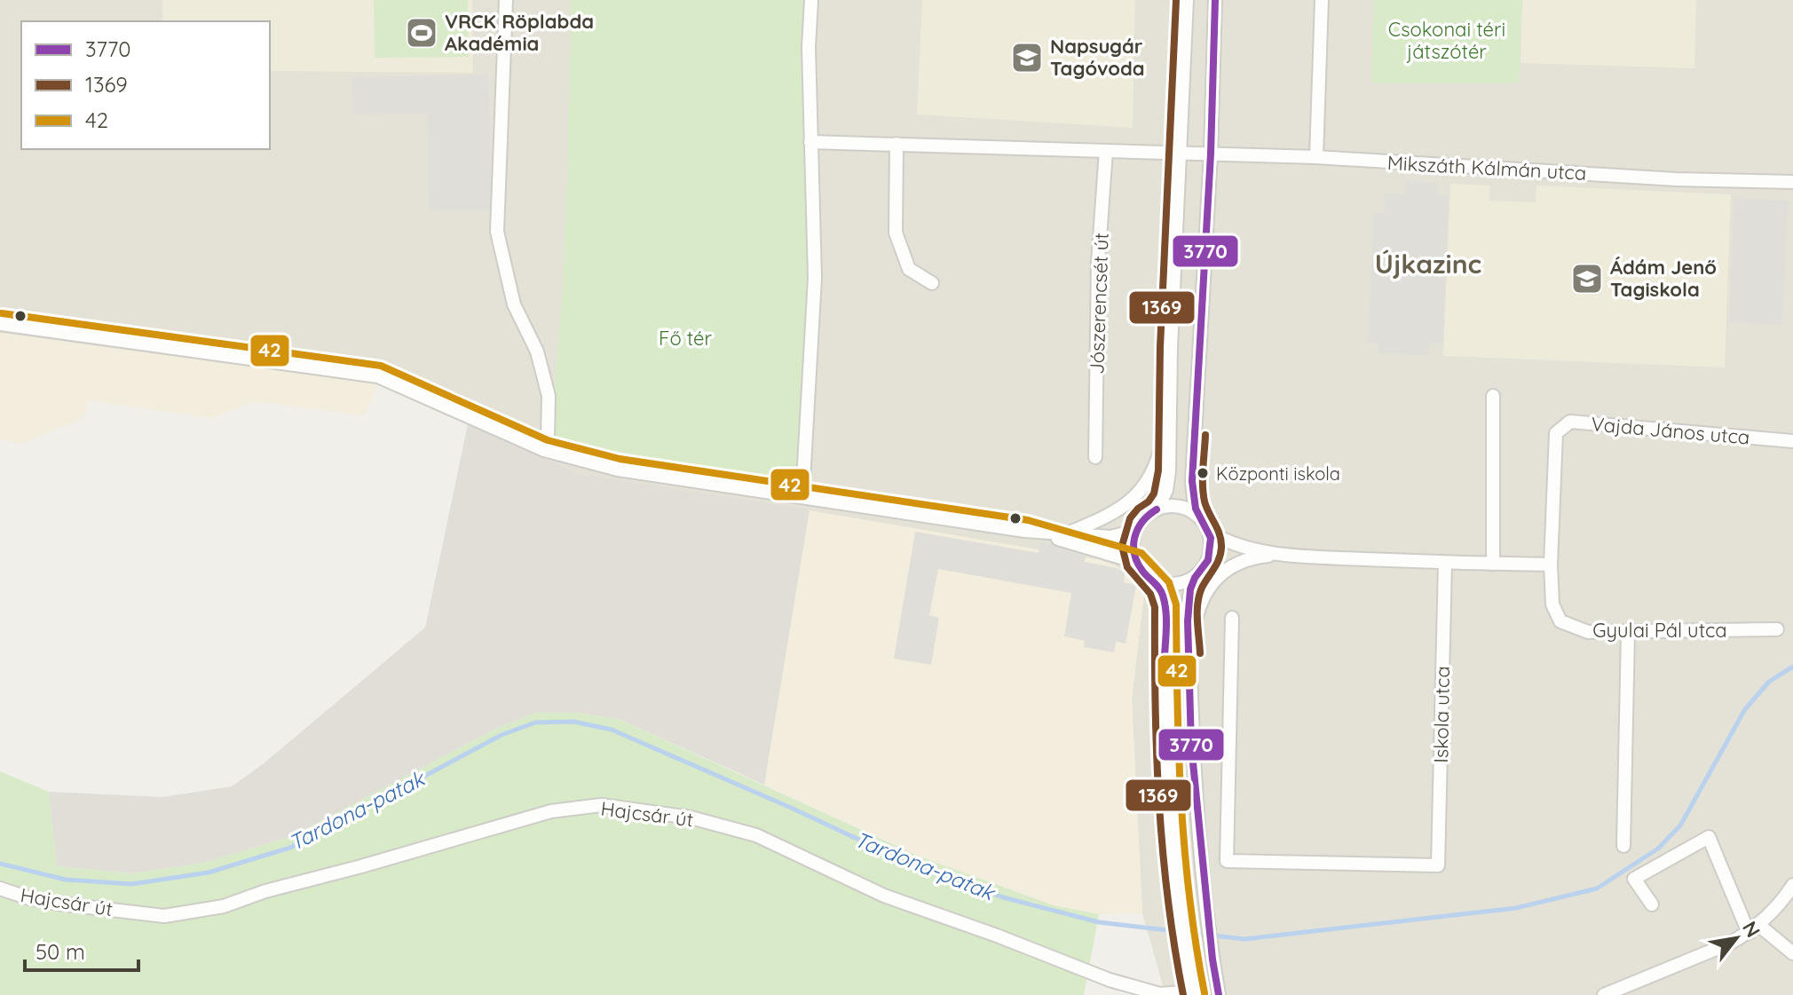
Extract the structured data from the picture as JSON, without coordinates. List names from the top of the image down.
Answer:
{
  "streets": {
    "street": [
      "Mikszáth Kálmán utca",
      "Jószerencsét út",
      "Vajda János utca",
      "Gyulai Pál utca",
      "Iskola utca",
      "Hajcsár út"
    ]
  },
  "crossings": [
    ["Mikszáth Kálmán utca", "Jószerencsét út"],
    ["Vajda János utca", "Gyulai Pál utca"]
  ],
  "districts": ["Újkazinc"],
  "water": ["Tardona-patak"],
  "parks": ["Csokonai téri játszótér", "Fő tér"],
  "places": {
    "sports": ["VRCK Röplabda Akadémia"],
    "school or university": ["Napsugár Tagóvoda", "Ádám Jenő Tagiskola"],
    "other": ["Központi iskola"]
  },
  "lines": ["transit line 3770", "transit line 1369", "transit line 42"],
  "legend": ["3770", "1369", "42"],
  "scale_bar": "50 m",
  "north": "top right"
}
